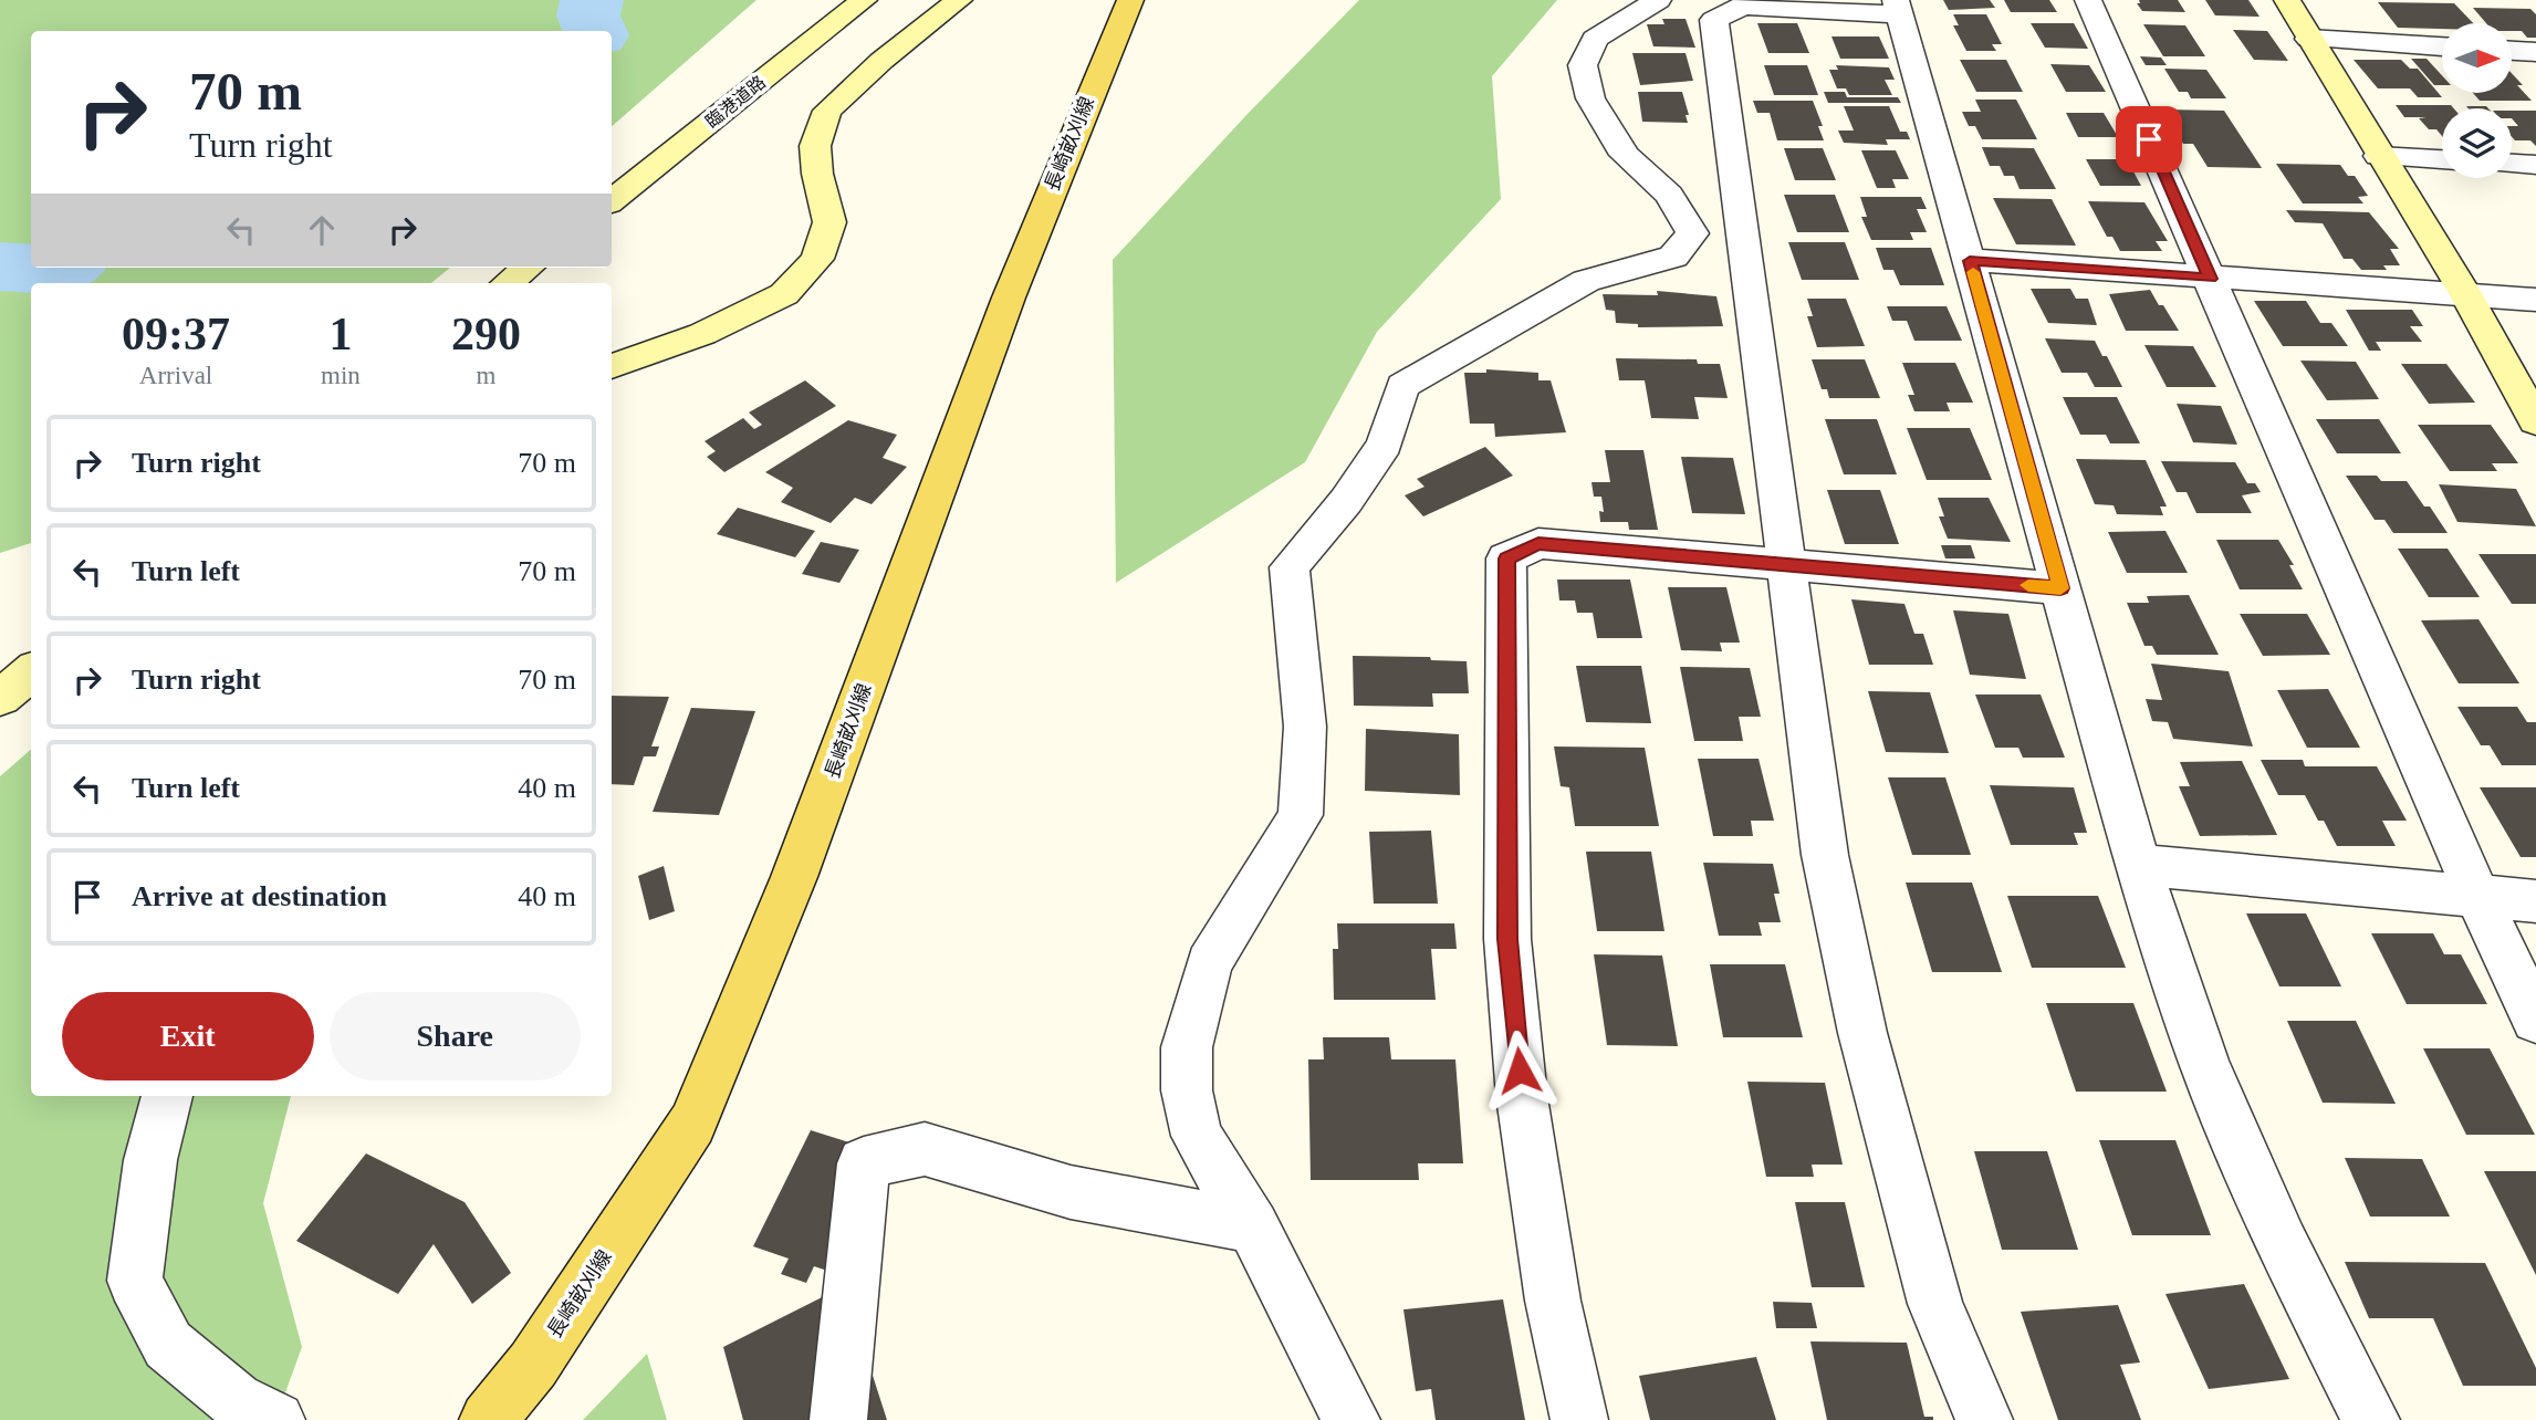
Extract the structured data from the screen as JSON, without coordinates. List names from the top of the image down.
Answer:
{
  "streets": {
    "main road": ["長崎畝刈線"],
    "street": ["臨港道路"]
  },
  "north": "right",
  "page": {
    "turn": ["70 m", "Turn right"],
    "eta": [
      "09:37",
      "Arrival",
      "1",
      "min",
      "290",
      "m"
    ],
    "list": [
      {
        "name": "Turn right",
        "value": "70 m"
      },
      {
        "name": "Turn left",
        "value": "70 m"
      },
      {
        "name": "Turn right",
        "value": "70 m"
      },
      {
        "name": "Turn left",
        "value": "40 m"
      },
      {
        "name": "Arrive at destination",
        "value": "40 m"
      }
    ],
    "buttons": ["Exit", "Share"]
  }
}
